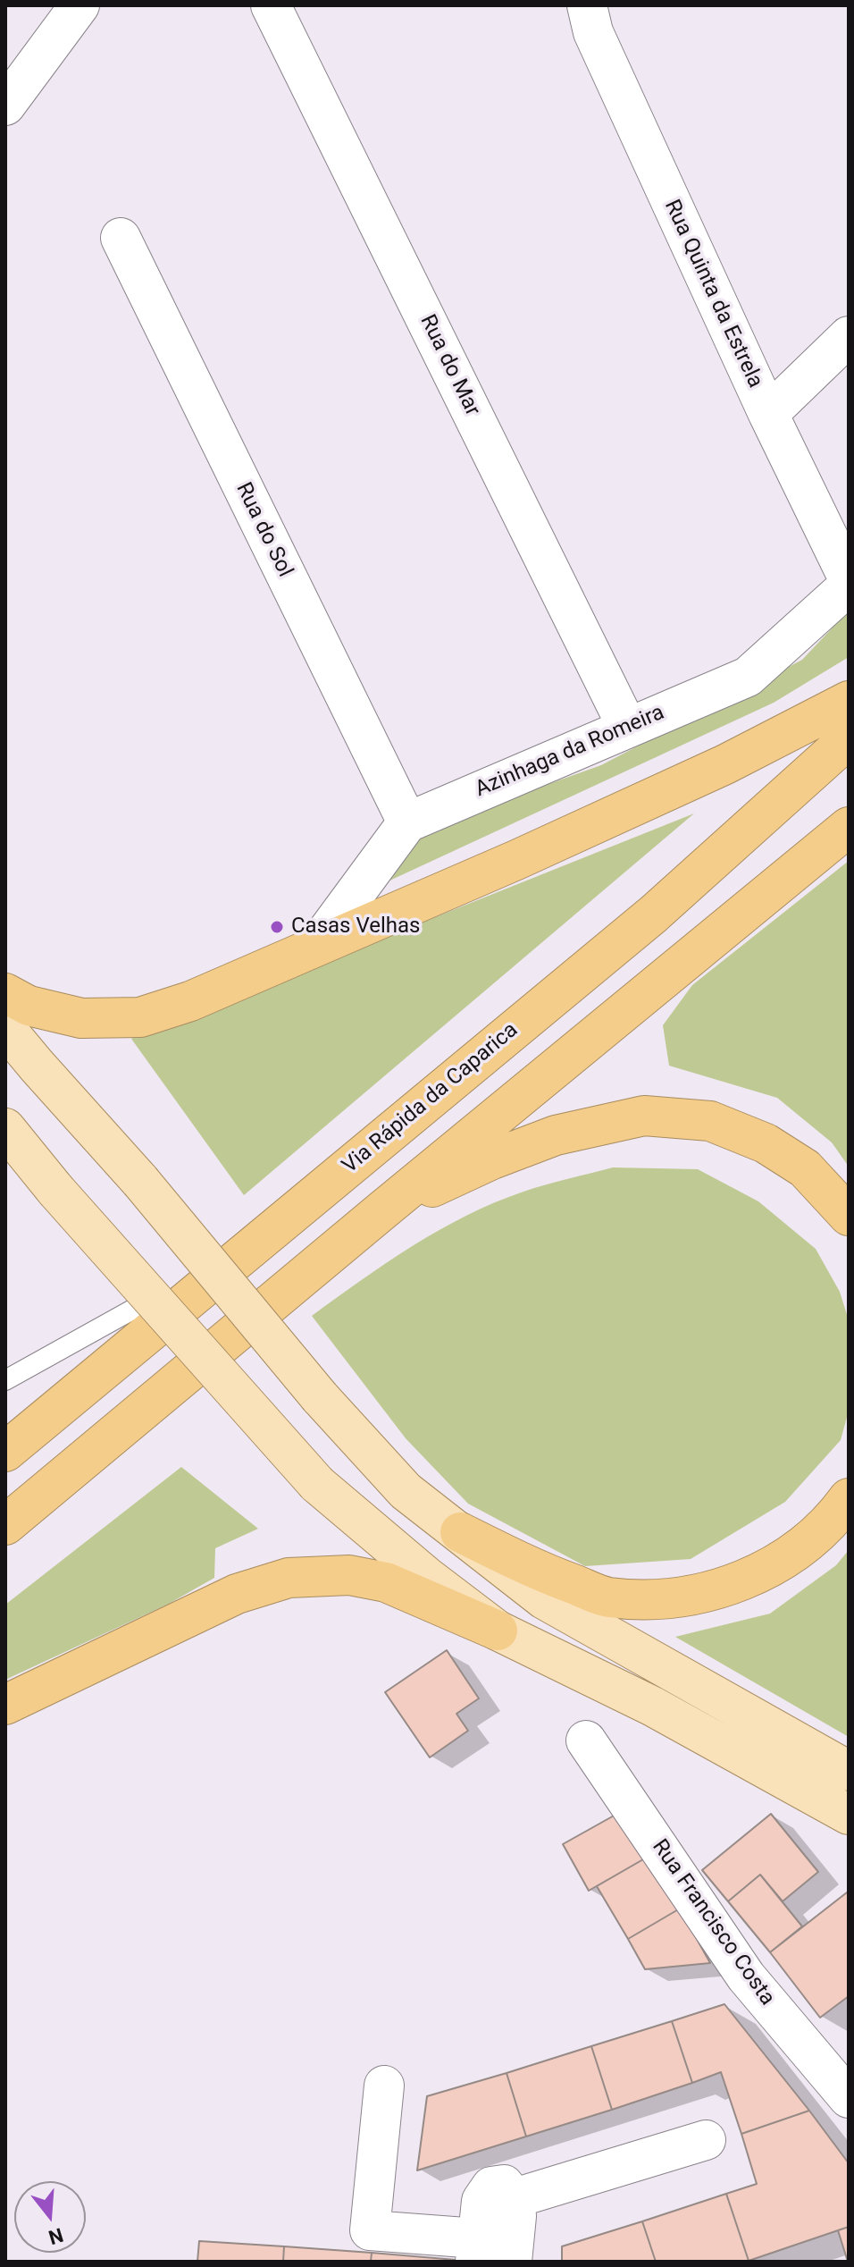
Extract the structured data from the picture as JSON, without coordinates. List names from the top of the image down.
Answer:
{
  "streets": {
    "highway": ["Via Rápida da Caparica"],
    "street": [
      "Rua Quinta da Estrela",
      "Rua do Mar",
      "Rua do Sol",
      "Azinhaga da Romeira",
      "Rua Francisco Costa"
    ]
  },
  "crossings": [
    ["Rua do Mar", "Azinhaga da Romeira"],
    ["Rua do Sol", "Azinhaga da Romeira"]
  ],
  "places": ["Casas Velhas"],
  "north": "bottom"
}
